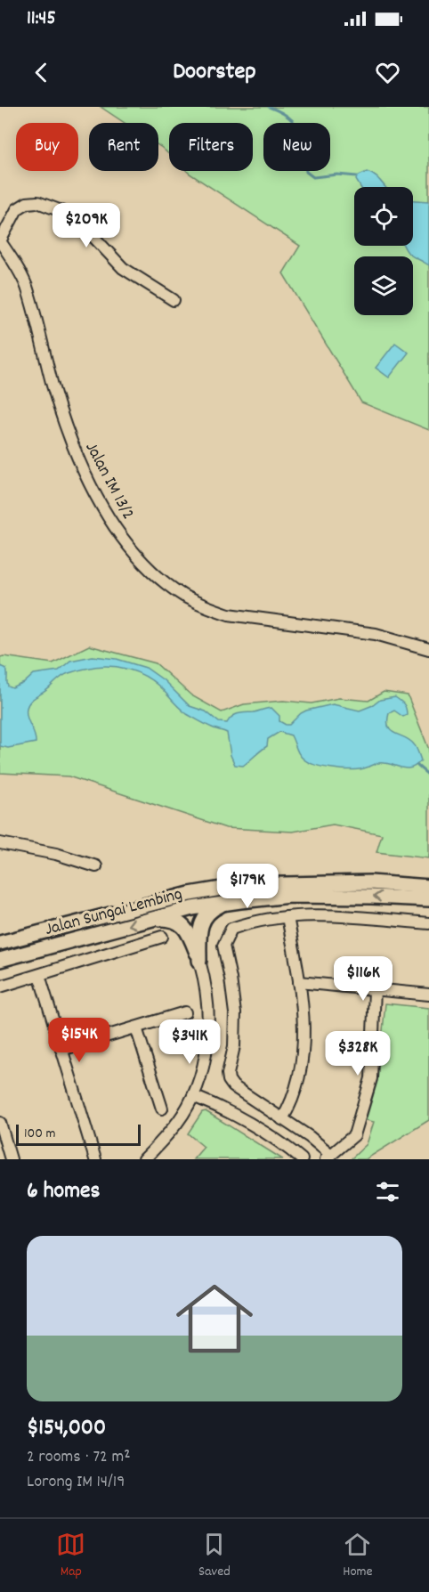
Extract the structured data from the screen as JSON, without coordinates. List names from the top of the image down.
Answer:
{
  "streets": {
    "main road": ["Jalan Sungai Lembing"],
    "street": ["Jalan IM 13/2"]
  },
  "scale_bar": "100 m",
  "page": {
    "status": "11:45",
    "header": "Doorstep",
    "chip": [
      "Buy",
      "Rent",
      "Filters",
      "New"
    ],
    "price": [
      "$209K",
      "$179K",
      "$116K",
      "$154K",
      "$341K",
      "$328K"
    ],
    "scale": "100 m",
    "heading": "6 homes",
    "list": [
      {
        "name": "$154,000",
        "note": "2 rooms · 72 m² · Lorong IM 14/19"
      }
    ],
    "tabs": ["Map", "Saved", "Home"]
  }
}
